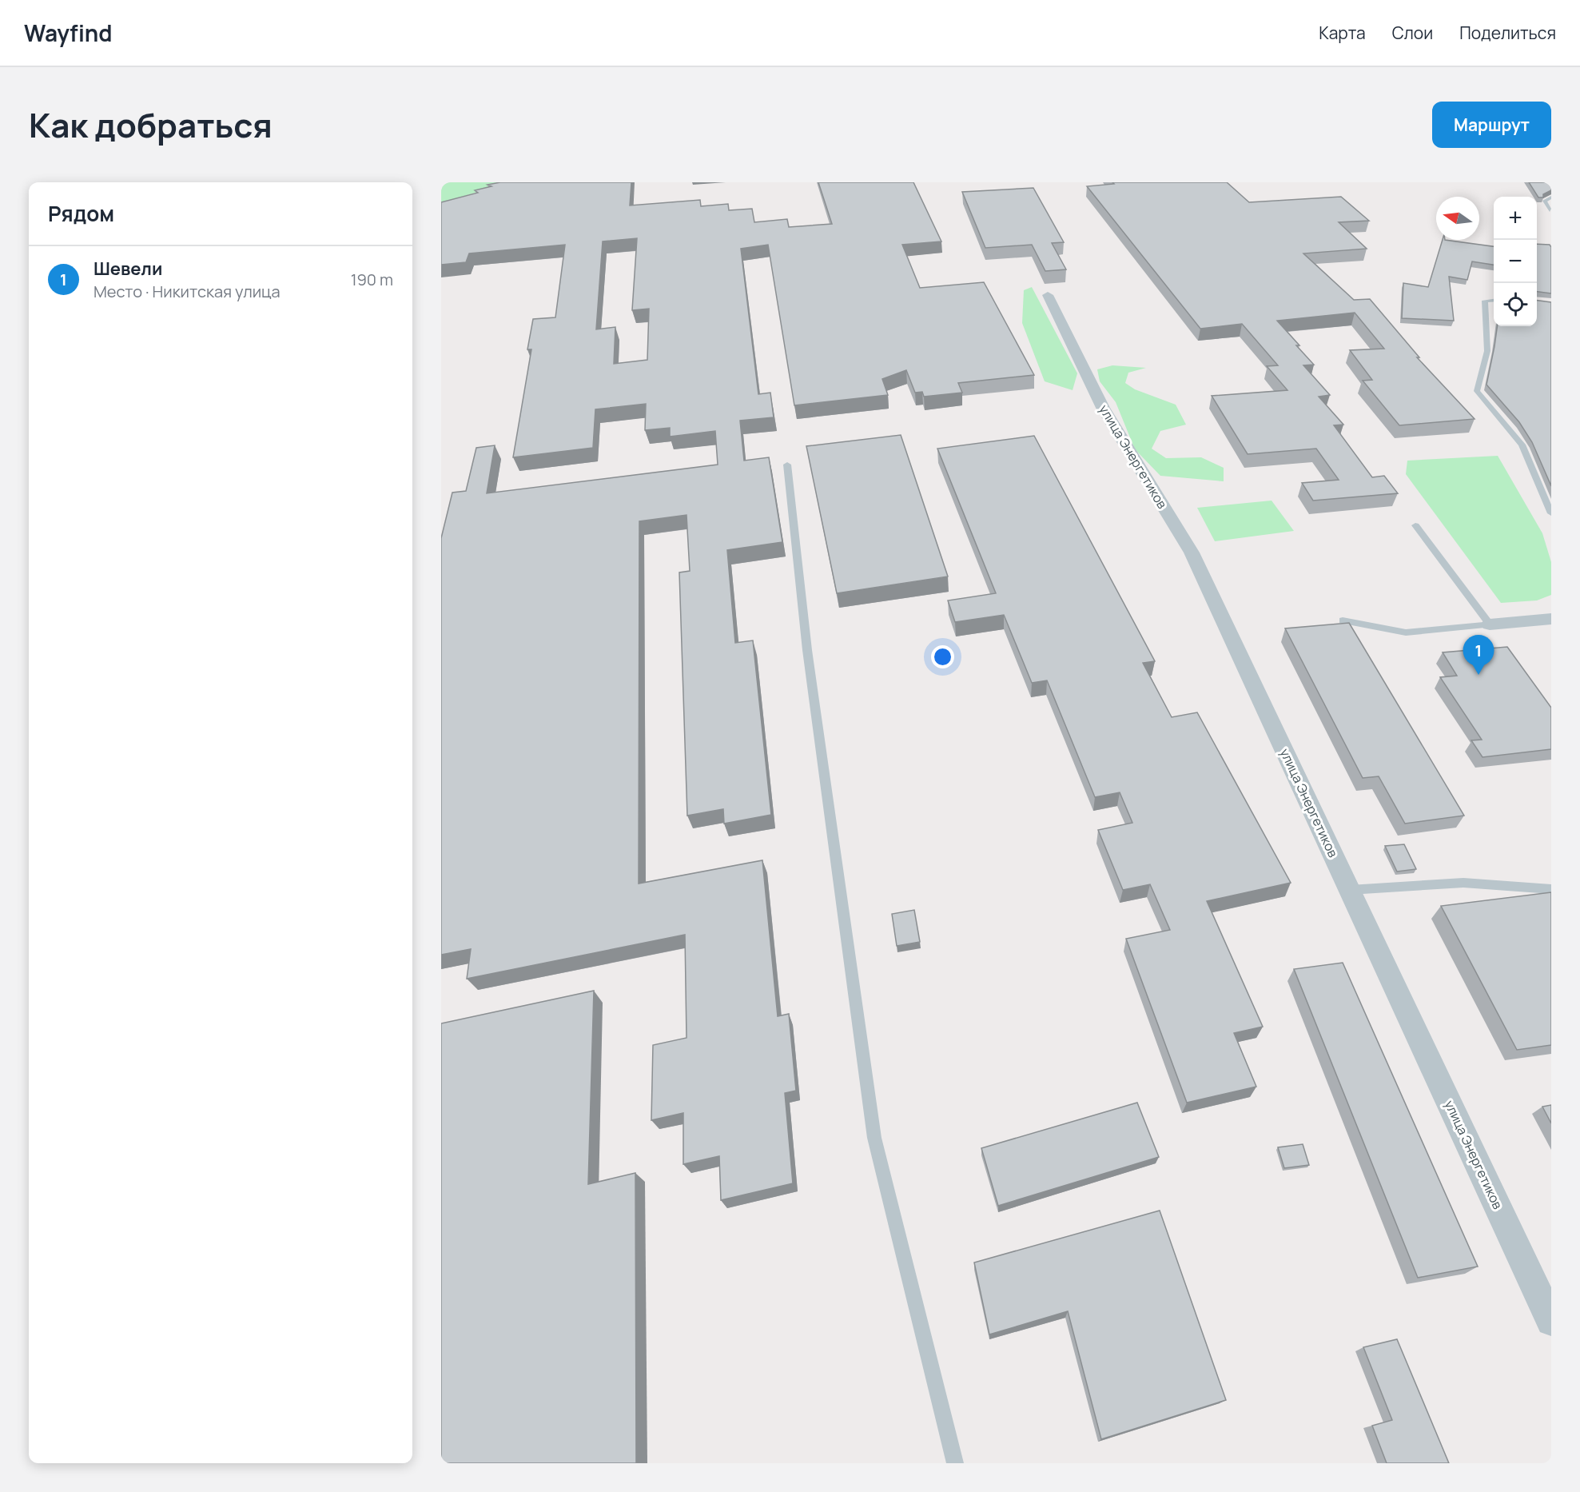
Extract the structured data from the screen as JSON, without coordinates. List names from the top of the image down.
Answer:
{
  "streets": {
    "street": ["улица Энергетиков"]
  },
  "north": "left",
  "page": {
    "header": "Wayfind",
    "nav": ["Карта", "Слои", "Поделиться"],
    "title": "Как добраться",
    "buttons": "Маршрут",
    "heading": "Рядом",
    "map_buttons": ["+", "−"],
    "list": [
      {
        "mark": "1",
        "name": "Шевели",
        "note": "Место · Никитская улица",
        "value": "190 m"
      }
    ],
    "pins": "1"
  }
}
